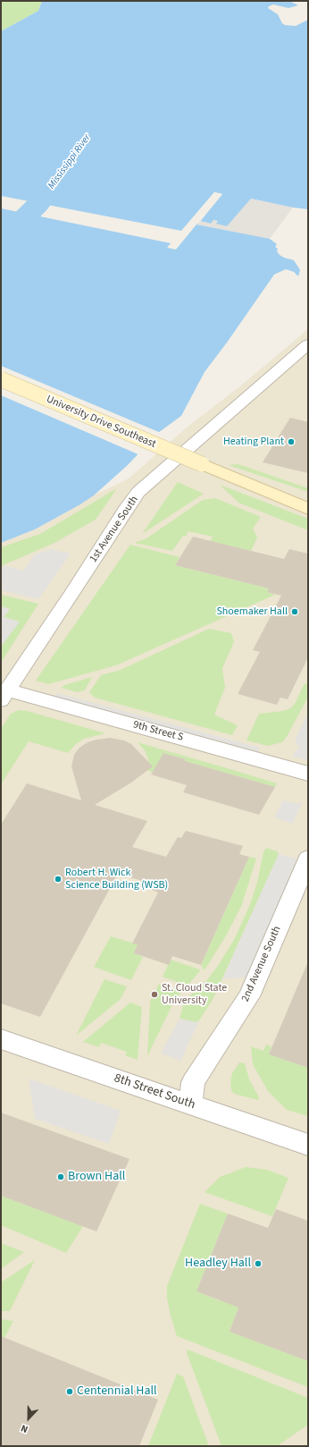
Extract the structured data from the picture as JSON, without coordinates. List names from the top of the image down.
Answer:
{
  "streets": {
    "street": [
      "University Drive Southeast",
      "1st Avenue South",
      "9th Street S",
      "2nd Avenue South",
      "8th Street South"
    ]
  },
  "crossings": [
    ["1st Avenue South", "9th Street S"],
    ["2nd Avenue South", "8th Street South"]
  ],
  "water": ["Mississippi River"],
  "places": [
    "Heating Plant",
    "Shoemaker Hall",
    "Robert H. Wick Science Building (WSB)",
    "St. Cloud State University",
    "Brown Hall",
    "Headley Hall",
    "Centennial Hall"
  ],
  "north": "bottom"
}
